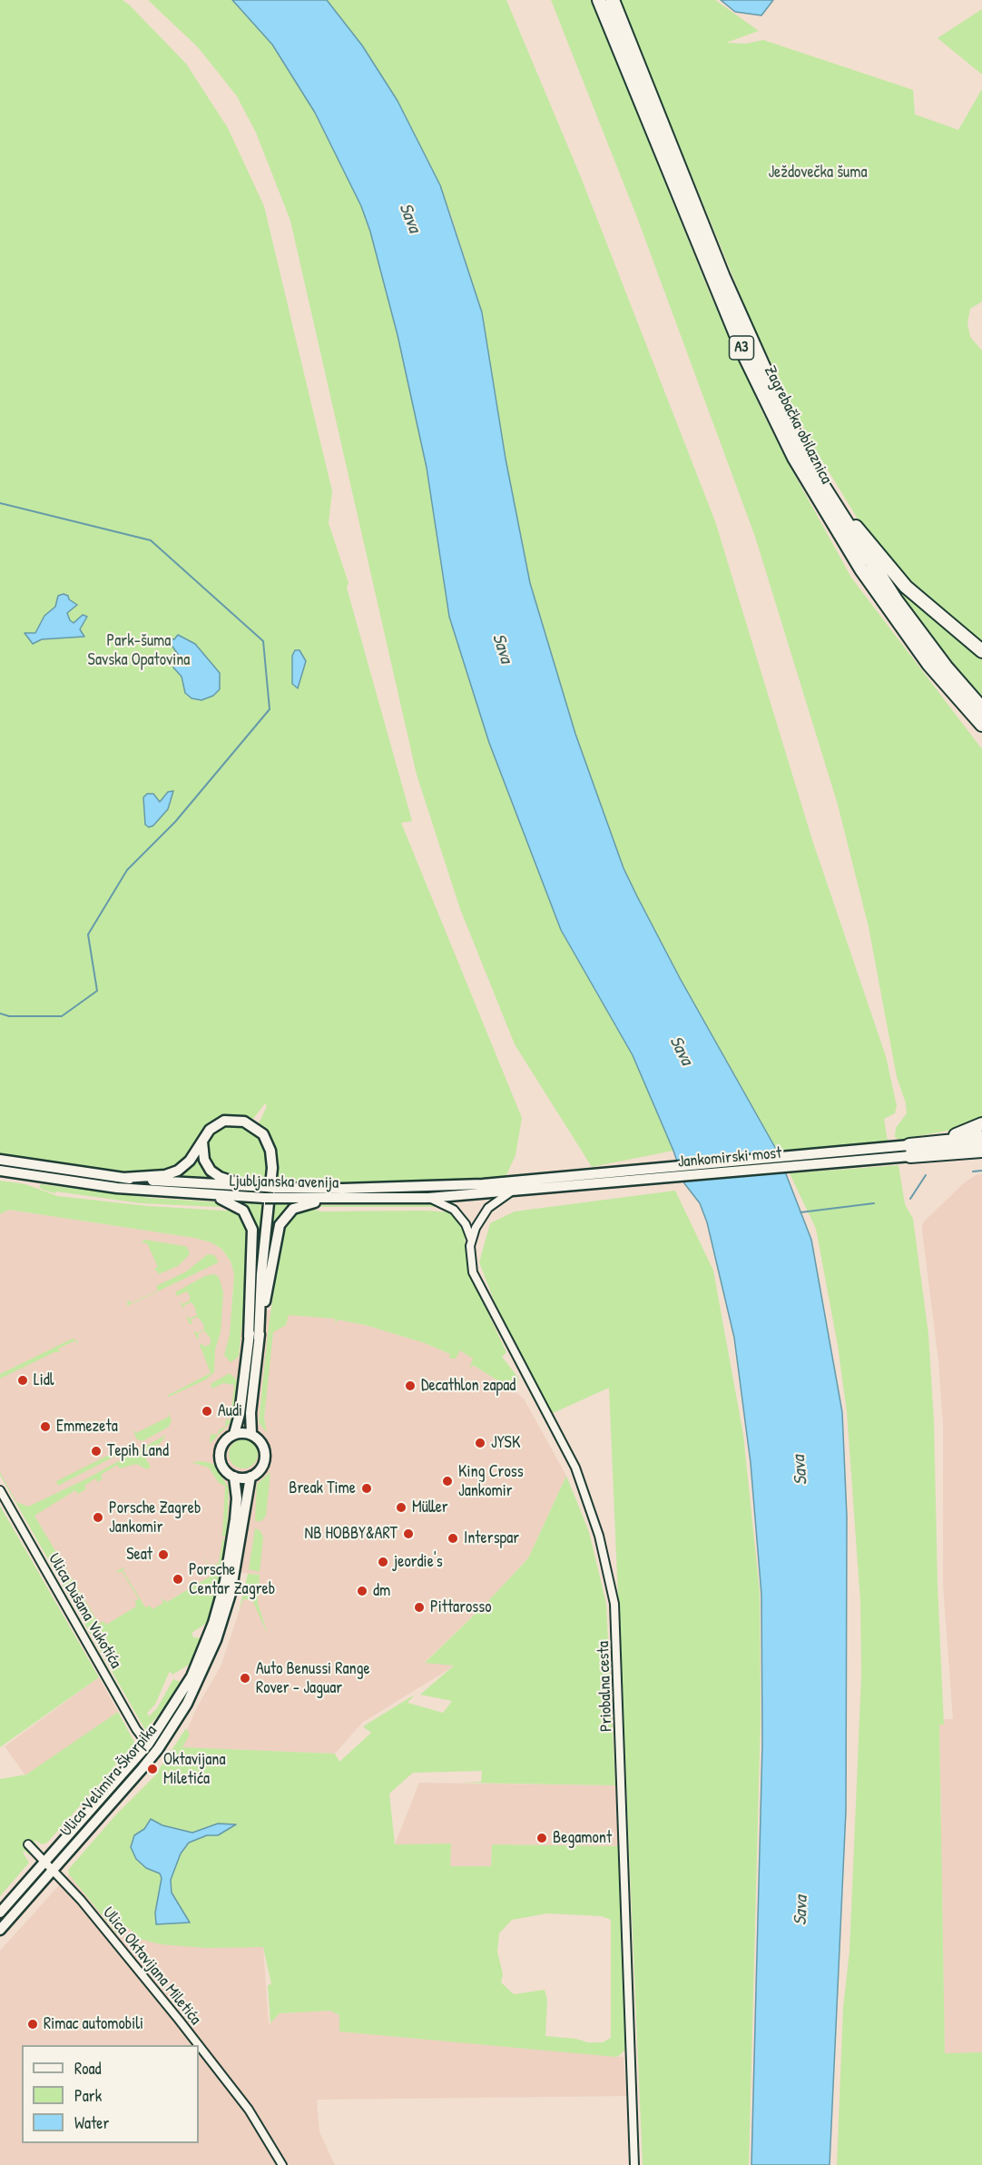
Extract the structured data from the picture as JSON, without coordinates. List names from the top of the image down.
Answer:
{
  "streets": {
    "highway": ["A3", "Zagrebačka obilaznica"],
    "main road": ["Jankomirski most", "Ljubljanska avenija", "Ulica Velimira Škorpika"],
    "street": ["Ulica Dušana Vukotića", "Priobalna cesta", "Ulica Oktavijana Miletića"]
  },
  "crossings": [
    ["A3", "Zagrebačka obilaznica"],
    ["Jankomirski most", "Ljubljanska avenija"],
    ["Ljubljanska avenija", "Priobalna cesta"],
    ["Ulica Dušana Vukotića", "Ulica Velimira Škorpika"],
    ["Ulica Velimira Škorpika", "Ulica Oktavijana Miletića"]
  ],
  "water": ["Sava"],
  "parks": ["Ježdovečka šuma", "Park-šuma Savska Opatovina"],
  "places": [
    "Lidl",
    "Decathlon zapad",
    "Audi",
    "Emmezeta",
    "JYSK",
    "Tepih Land",
    "King Cross Jankomir",
    "Break Time",
    "Müller",
    "Porsche Zagreb Jankomir",
    "NB HOBBY&ART",
    "Interspar",
    "Seat",
    "jeordie's",
    "Porsche Centar Zagreb",
    "dm",
    "Pittarosso",
    "Auto Benussi Range Rover - Jaguar",
    "Oktavijana Miletića",
    "Begamont",
    "Rimac automobili"
  ],
  "legend": ["Road", "Park", "Water"]
}
